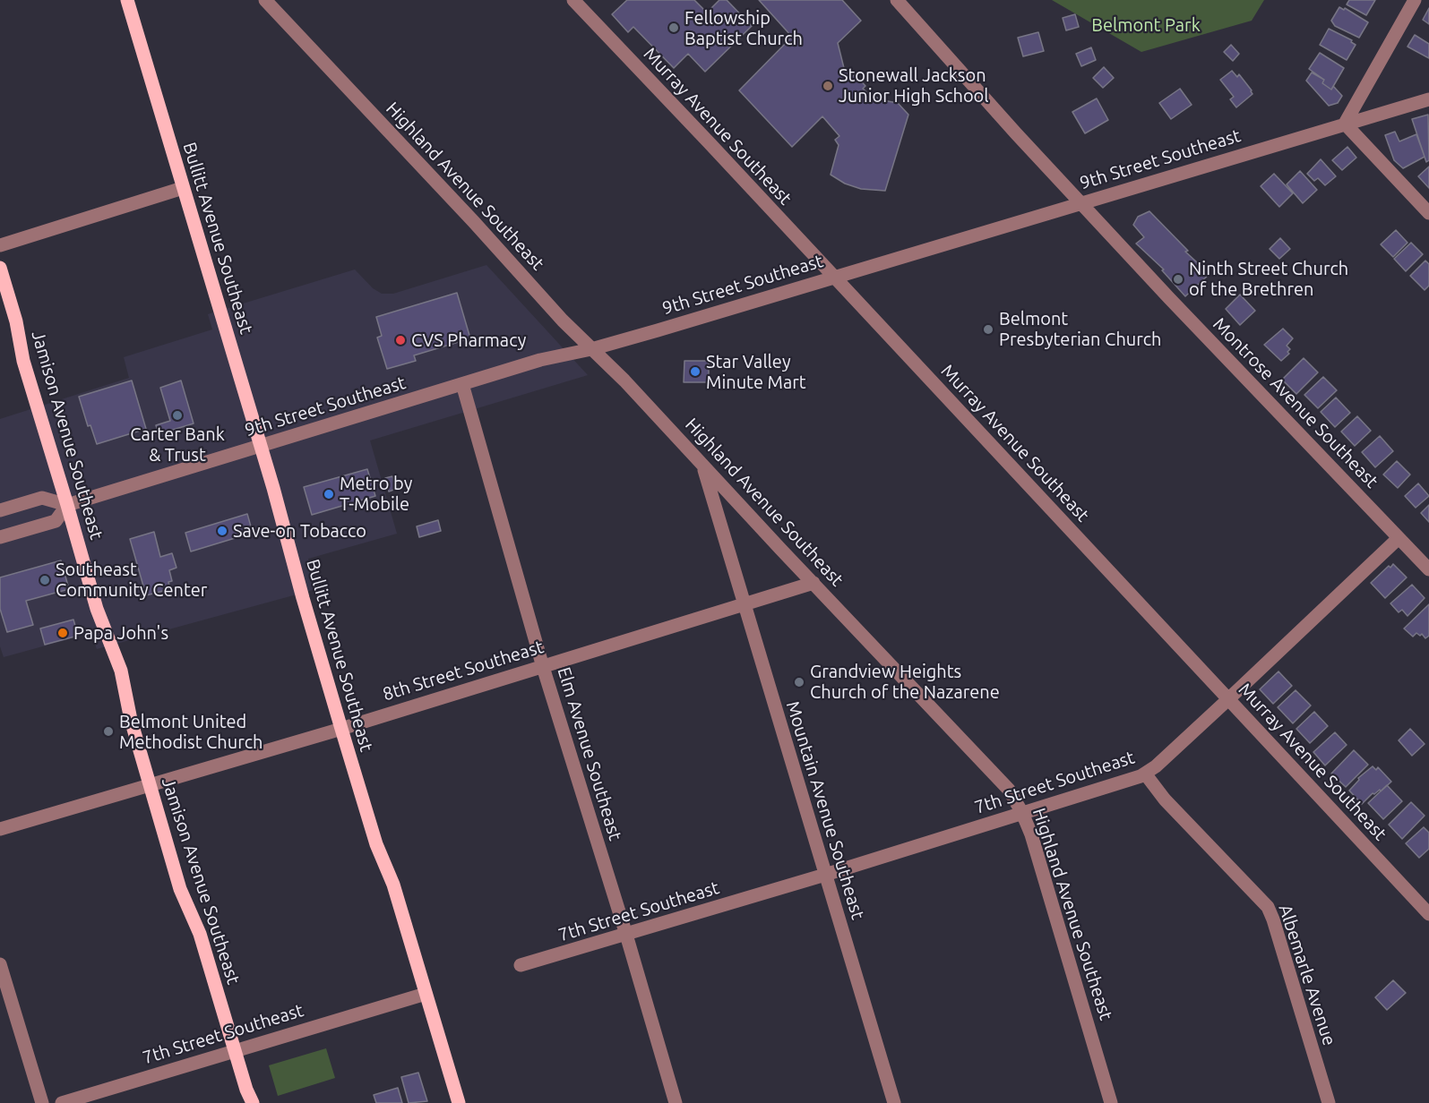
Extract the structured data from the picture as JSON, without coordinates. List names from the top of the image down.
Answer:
{
  "streets": {
    "main road": ["Bullitt Avenue Southeast", "Jamison Avenue Southeast"],
    "street": [
      "Murray Avenue Southeast",
      "9th Street Southeast",
      "Highland Avenue Southeast",
      "Montrose Avenue Southeast",
      "8th Street Southeast",
      "Elm Avenue Southeast",
      "7th Street Southeast",
      "Mountain Avenue Southeast",
      "Albemarle Avenue"
    ]
  },
  "crossings": [
    ["Murray Avenue Southeast", "9th Street Southeast"],
    ["Murray Avenue Southeast", "7th Street Southeast"],
    ["9th Street Southeast", "Highland Avenue Southeast"],
    ["9th Street Southeast", "Bullitt Avenue Southeast"],
    ["9th Street Southeast", "Montrose Avenue Southeast"],
    ["9th Street Southeast", "Jamison Avenue Southeast"],
    ["9th Street Southeast", "Elm Avenue Southeast"],
    ["Highland Avenue Southeast", "8th Street Southeast"],
    ["Highland Avenue Southeast", "7th Street Southeast"],
    ["Highland Avenue Southeast", "Mountain Avenue Southeast"],
    ["Bullitt Avenue Southeast", "8th Street Southeast"],
    ["Bullitt Avenue Southeast", "7th Street Southeast"],
    ["Montrose Avenue Southeast", "7th Street Southeast"],
    ["Jamison Avenue Southeast", "8th Street Southeast"],
    ["Jamison Avenue Southeast", "7th Street Southeast"],
    ["8th Street Southeast", "Elm Avenue Southeast"],
    ["8th Street Southeast", "Mountain Avenue Southeast"],
    ["Elm Avenue Southeast", "7th Street Southeast"],
    ["7th Street Southeast", "Mountain Avenue Southeast"],
    ["7th Street Southeast", "Albemarle Avenue"]
  ],
  "parks": ["Belmont Park"],
  "places": [
    "Fellowship Baptist Church",
    "Stonewall Jackson Junior High School",
    "Ninth Street Church of the Brethren",
    "Belmont Presbyterian Church",
    "CVS Pharmacy",
    "Star Valley Minute Mart",
    "Carter Bank & Trust",
    "Metro by T-Mobile",
    "Save-on Tobacco",
    "Southeast Community Center",
    "Papa John's",
    "Grandview Heights Church of the Nazarene",
    "Belmont United Methodist Church"
  ]
}
